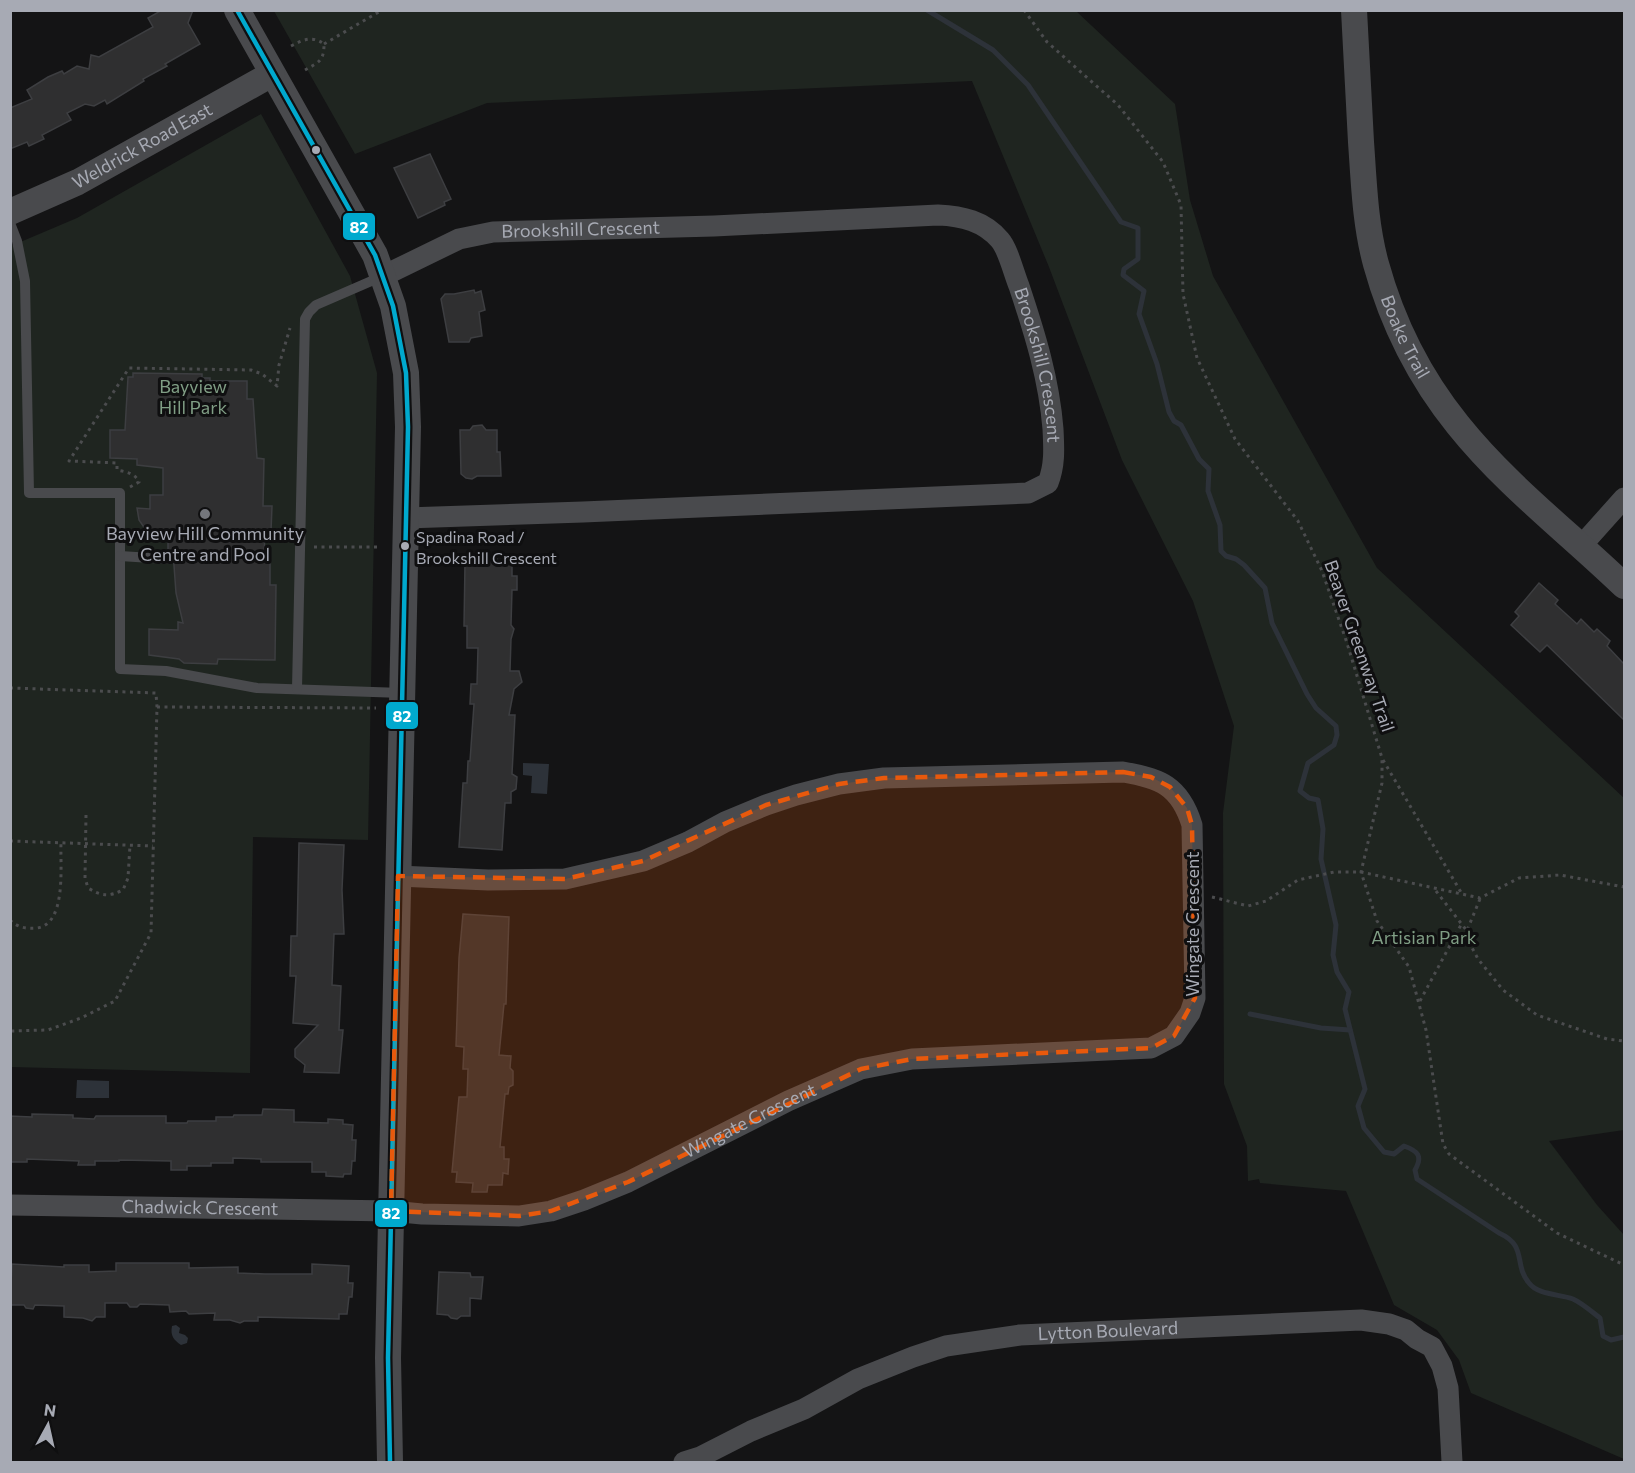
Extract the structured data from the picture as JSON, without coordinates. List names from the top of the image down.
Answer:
{
  "streets": {
    "street": [
      "Weldrick Road East",
      "Brookshill Crescent",
      "Boake Trail",
      "Wingate Crescent",
      "Chadwick Crescent",
      "Lytton Boulevard"
    ],
    "path": ["Beaver Greenway Trail"]
  },
  "crossings": [
    ["Wingate Crescent", "Chadwick Crescent"]
  ],
  "parks": ["Bayview Hill Park", "Artisian Park"],
  "places": ["Bayview Hill Community Centre and Pool", "Spadina Road / Brookshill Crescent"],
  "lines": ["transit line 82"],
  "north": "top"
}
